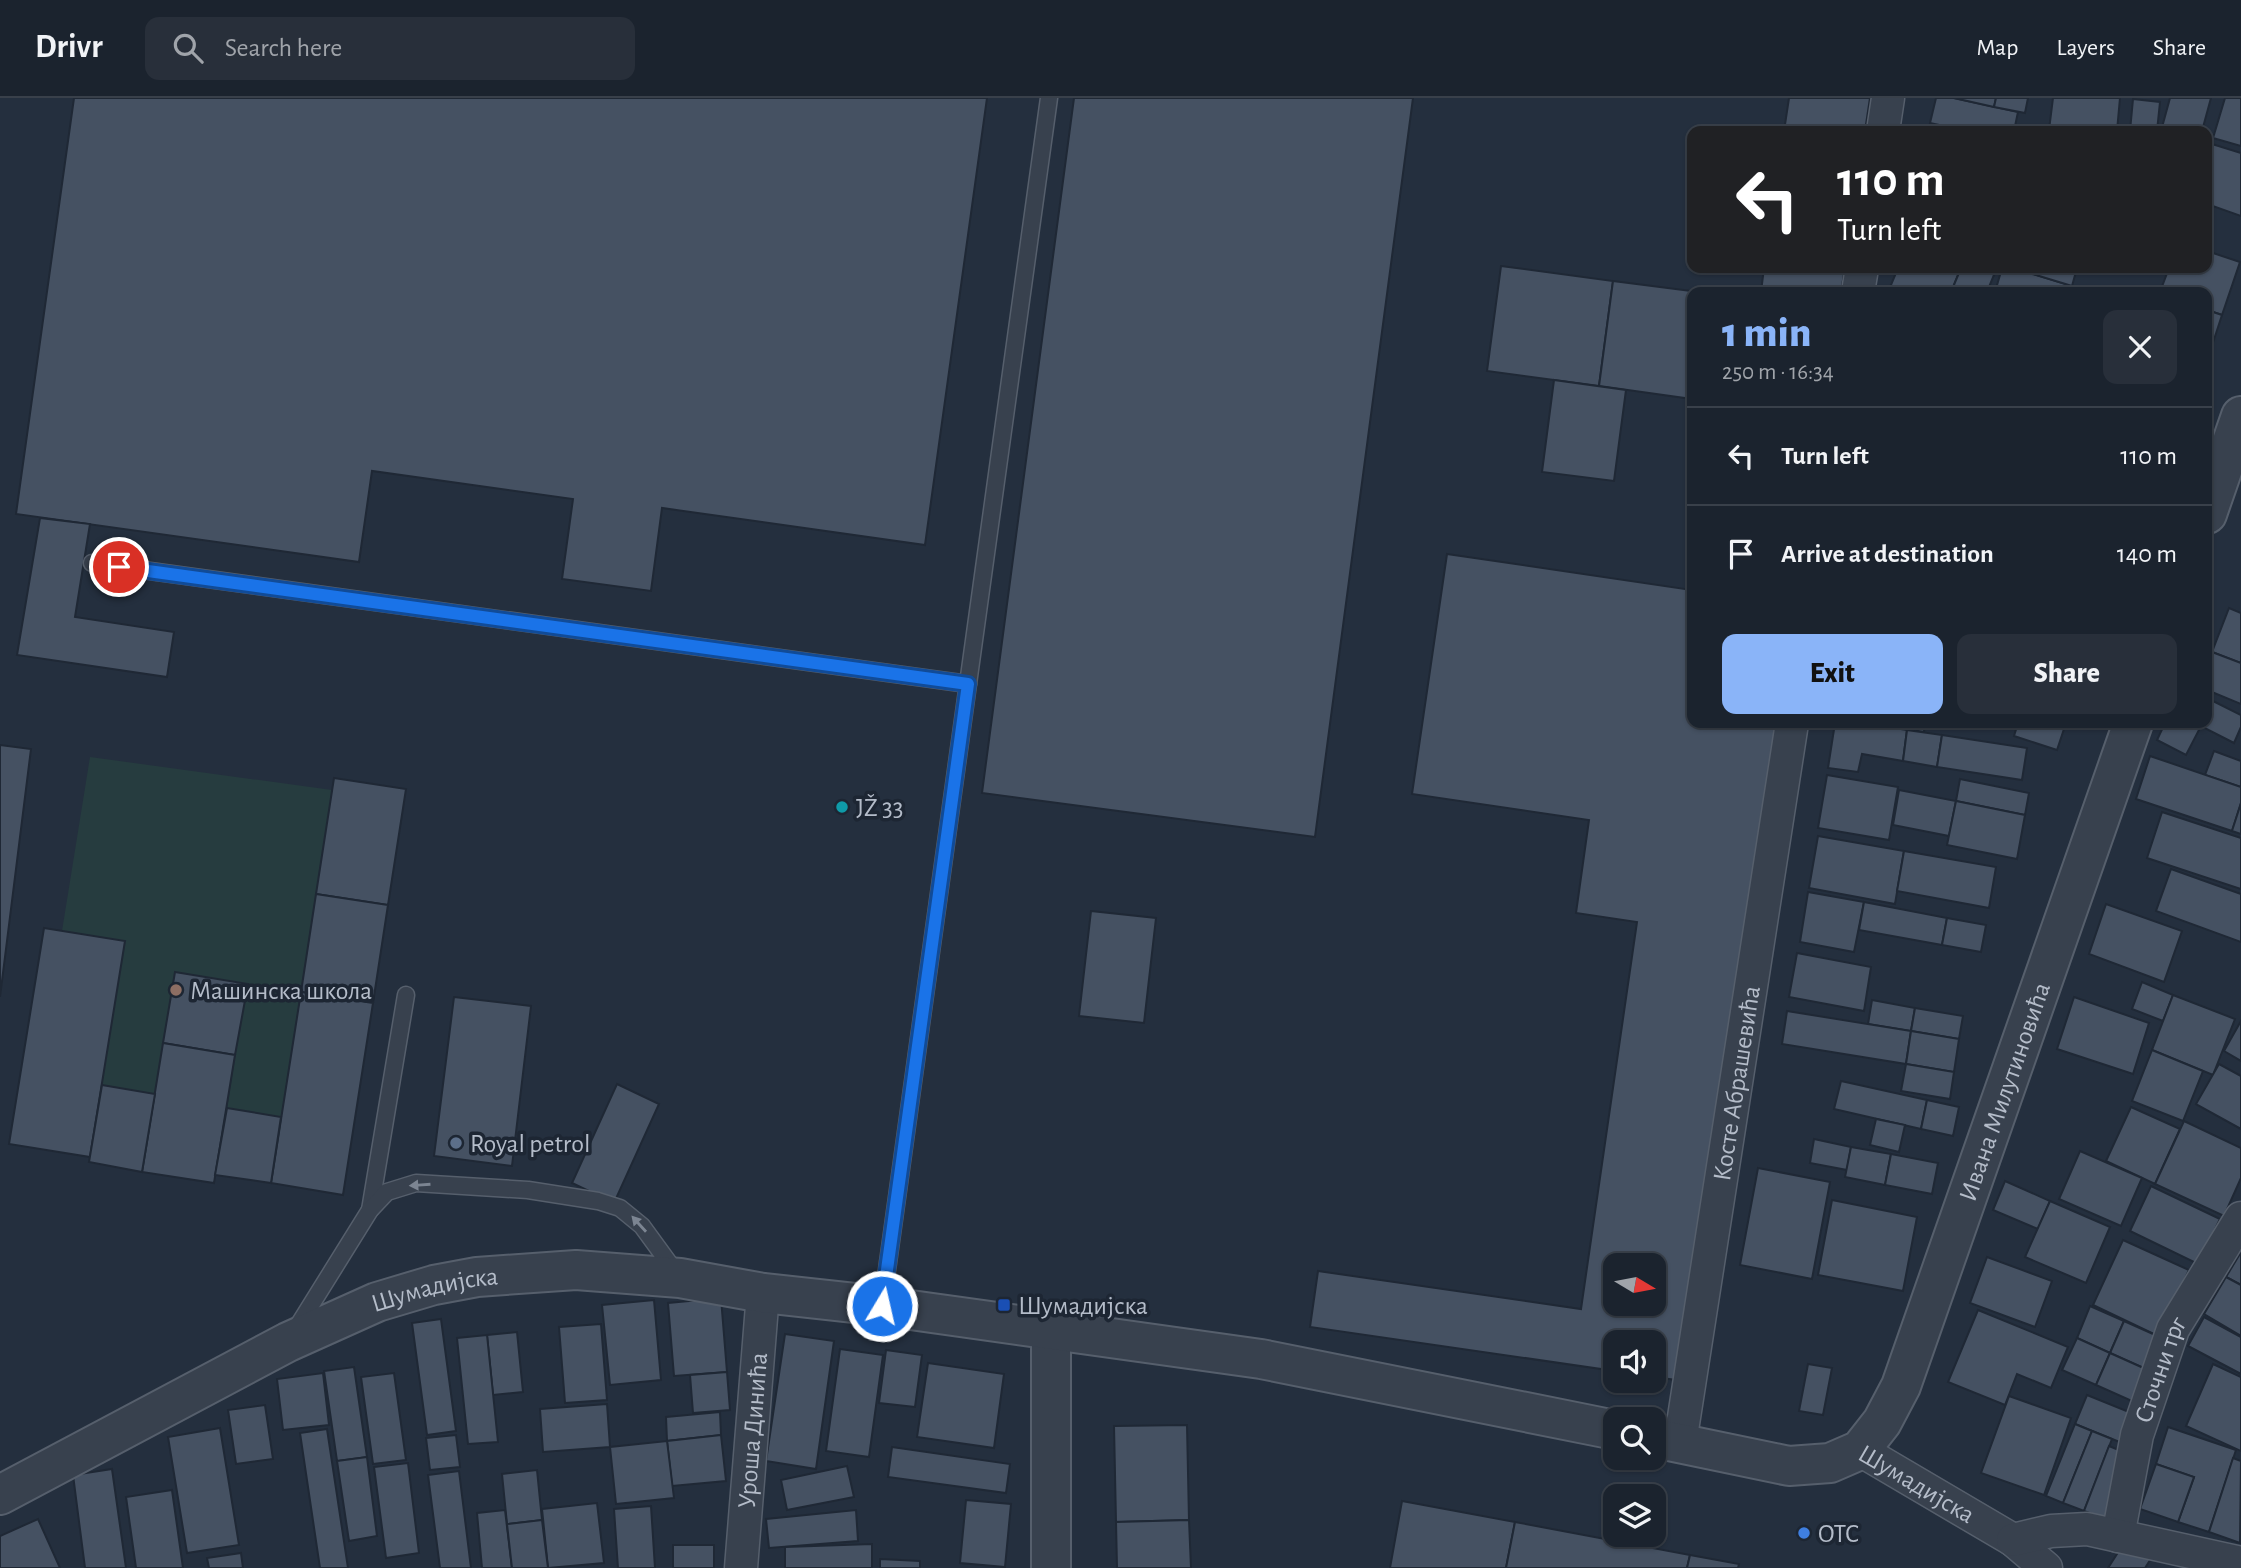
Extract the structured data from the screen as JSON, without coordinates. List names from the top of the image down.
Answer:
{
  "streets": {
    "street": [
      "Косте Абрашевића",
      "Ивана Милутиновића",
      "Шумадијска",
      "Сточни трг",
      "Уроша Динића"
    ]
  },
  "crossings": [
    ["Косте Абрашевића", "Шумадијска"],
    ["Ивана Милутиновића", "Шумадијска"],
    ["Шумадијска", "Уроша Динића"]
  ],
  "places": {
    "other": [
      "JŽ 33",
      "Машинска школа",
      "Royal petrol",
      "OTC"
    ],
    "transit": ["Шумадијска"]
  },
  "north": "right",
  "page": {
    "header": "Drivr",
    "search": "Search here",
    "nav": ["Map", "Layers", "Share"],
    "turn": ["110 m", "Turn left"],
    "heading": ["1 min", "250 m · 16:34"],
    "list": [
      {
        "name": "Turn left",
        "value": "110 m"
      },
      {
        "name": "Arrive at destination",
        "value": "140 m"
      }
    ],
    "buttons": ["Exit", "Share"]
  }
}
